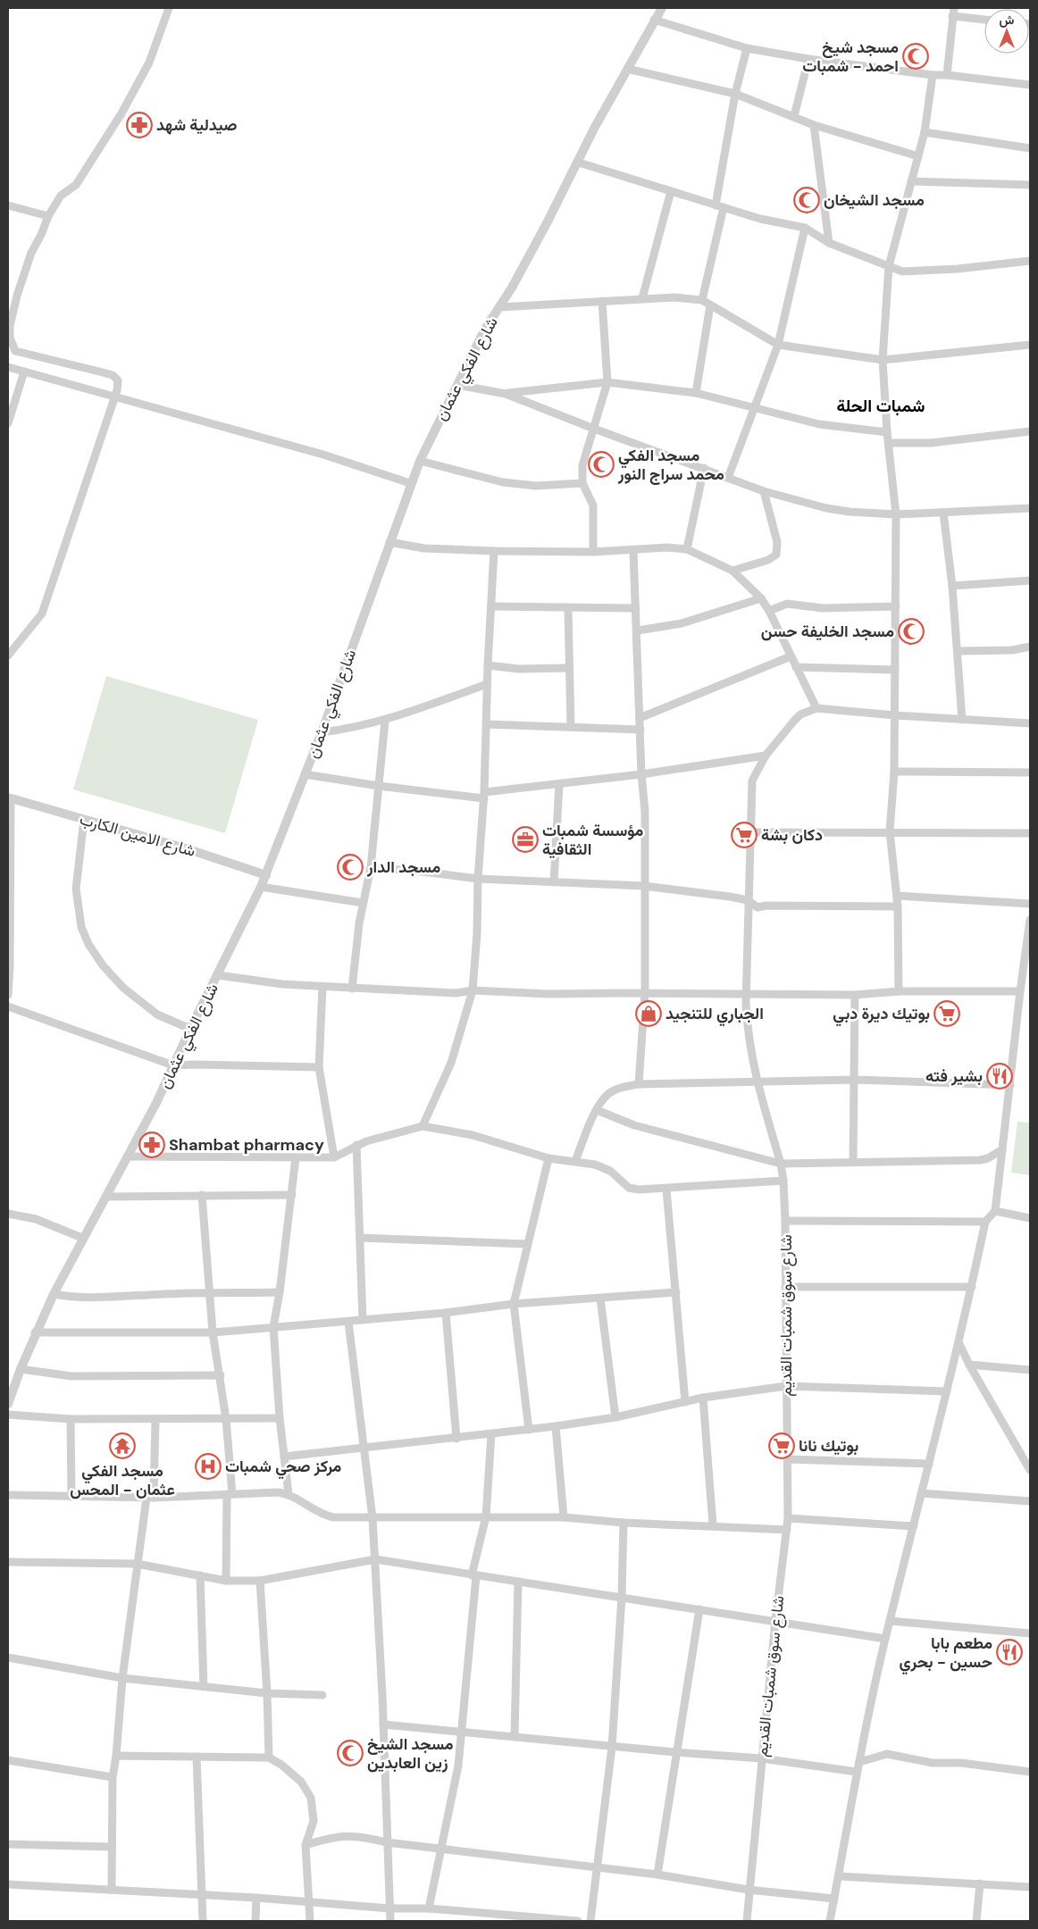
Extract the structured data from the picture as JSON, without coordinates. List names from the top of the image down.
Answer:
{
  "streets": {
    "street": ["شارع الفكي عثمان", "شارع الامين الكارب", "شارع سوق شمبات القديم"]
  },
  "crossings": [
    ["شارع الفكي عثمان", "شارع الامين الكارب"]
  ],
  "districts": ["شمبات الحلة"],
  "places": {
    "mosque": [
      "مسجد شيخ احمد - شمبات",
      "مسجد الشيخان",
      "مسجد الفكي محمد سراج النور",
      "مسجد الخليفة حسن",
      "مسجد الدار",
      "مسجد الشيخ زين العابدين"
    ],
    "pharmacy": ["صيدلية شهد", "Shambat pharmacy"],
    "supermarket": ["دكان بشة", "بوتيك ديرة دبي", "بوتيك نانا"],
    "office": ["مؤسسة شمبات الثقافية"],
    "shop": ["الجباري للتنجيد"],
    "restaurant": ["بشير فته", "مطعم بابا حسين - بحري"],
    "temple": ["مسجد الفكي عثمان - المحس"],
    "hospital": ["مركز صحي شمبات"]
  },
  "north": "top"
}
